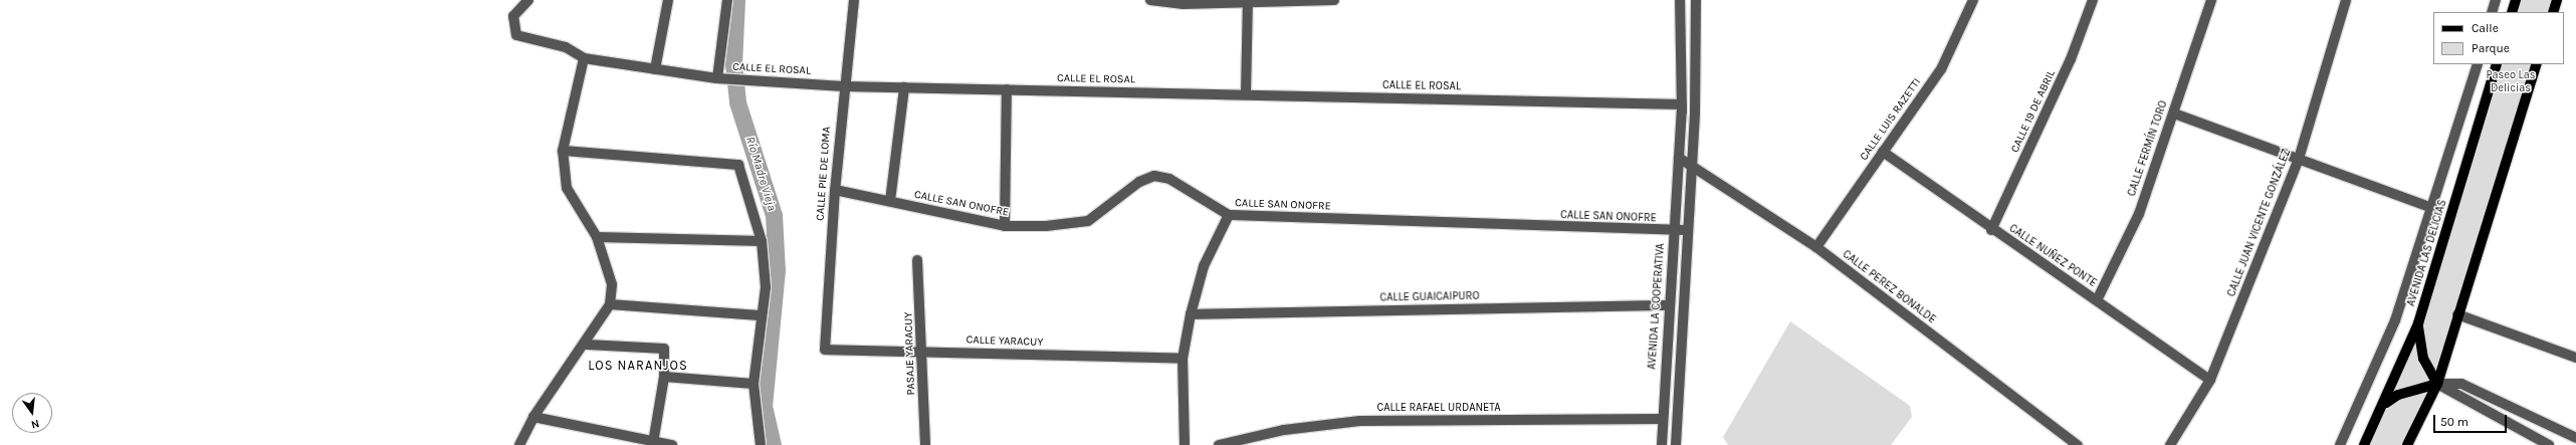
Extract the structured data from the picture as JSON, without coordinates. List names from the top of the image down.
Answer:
{
  "streets": {
    "main road": ["AVENIDA LAS DELICIAS"],
    "street": [
      "CALLE EL ROSAL",
      "CALLE 19 DE ABRIL",
      "CALLE LUIS RAZETTI",
      "CALLE FERMÍN TORO",
      "CALLE PIE DE LOMA",
      "CALLE SAN ONOFRE",
      "CALLE JUAN VICENTE GONZÁLEZ",
      "CALLE NUÑEZ PONTE",
      "CALLE PEREZ BONALDE",
      "CALLE GUAICAIPURO",
      "AVENIDA LA COOPERATIVA",
      "CALLE YARACUY",
      "PASAJE YARACUY",
      "CALLE RAFAEL URDANETA"
    ]
  },
  "crossings": [
    ["CALLE EL ROSAL", "CALLE PIE DE LOMA"],
    ["CALLE EL ROSAL", "AVENIDA LA COOPERATIVA"],
    ["CALLE 19 DE ABRIL", "CALLE NUÑEZ PONTE"],
    ["CALLE LUIS RAZETTI", "CALLE NUÑEZ PONTE"],
    ["CALLE LUIS RAZETTI", "CALLE PEREZ BONALDE"],
    ["CALLE FERMÍN TORO", "CALLE NUÑEZ PONTE"],
    ["CALLE PIE DE LOMA", "CALLE SAN ONOFRE"],
    ["CALLE PIE DE LOMA", "CALLE YARACUY"],
    ["CALLE SAN ONOFRE", "AVENIDA LA COOPERATIVA"],
    ["CALLE JUAN VICENTE GONZÁLEZ", "CALLE NUÑEZ PONTE"],
    ["CALLE PEREZ BONALDE", "AVENIDA LA COOPERATIVA"],
    ["CALLE GUAICAIPURO", "AVENIDA LA COOPERATIVA"],
    ["AVENIDA LA COOPERATIVA", "CALLE RAFAEL URDANETA"],
    ["CALLE YARACUY", "PASAJE YARACUY"]
  ],
  "districts": ["LOS NARANJOS"],
  "water": ["Río Madre Vieja"],
  "parks": ["Paseo Las Delicias"],
  "legend": ["Calle", "Parque"],
  "scale_bar": "50 m",
  "north": "bottom"
}
